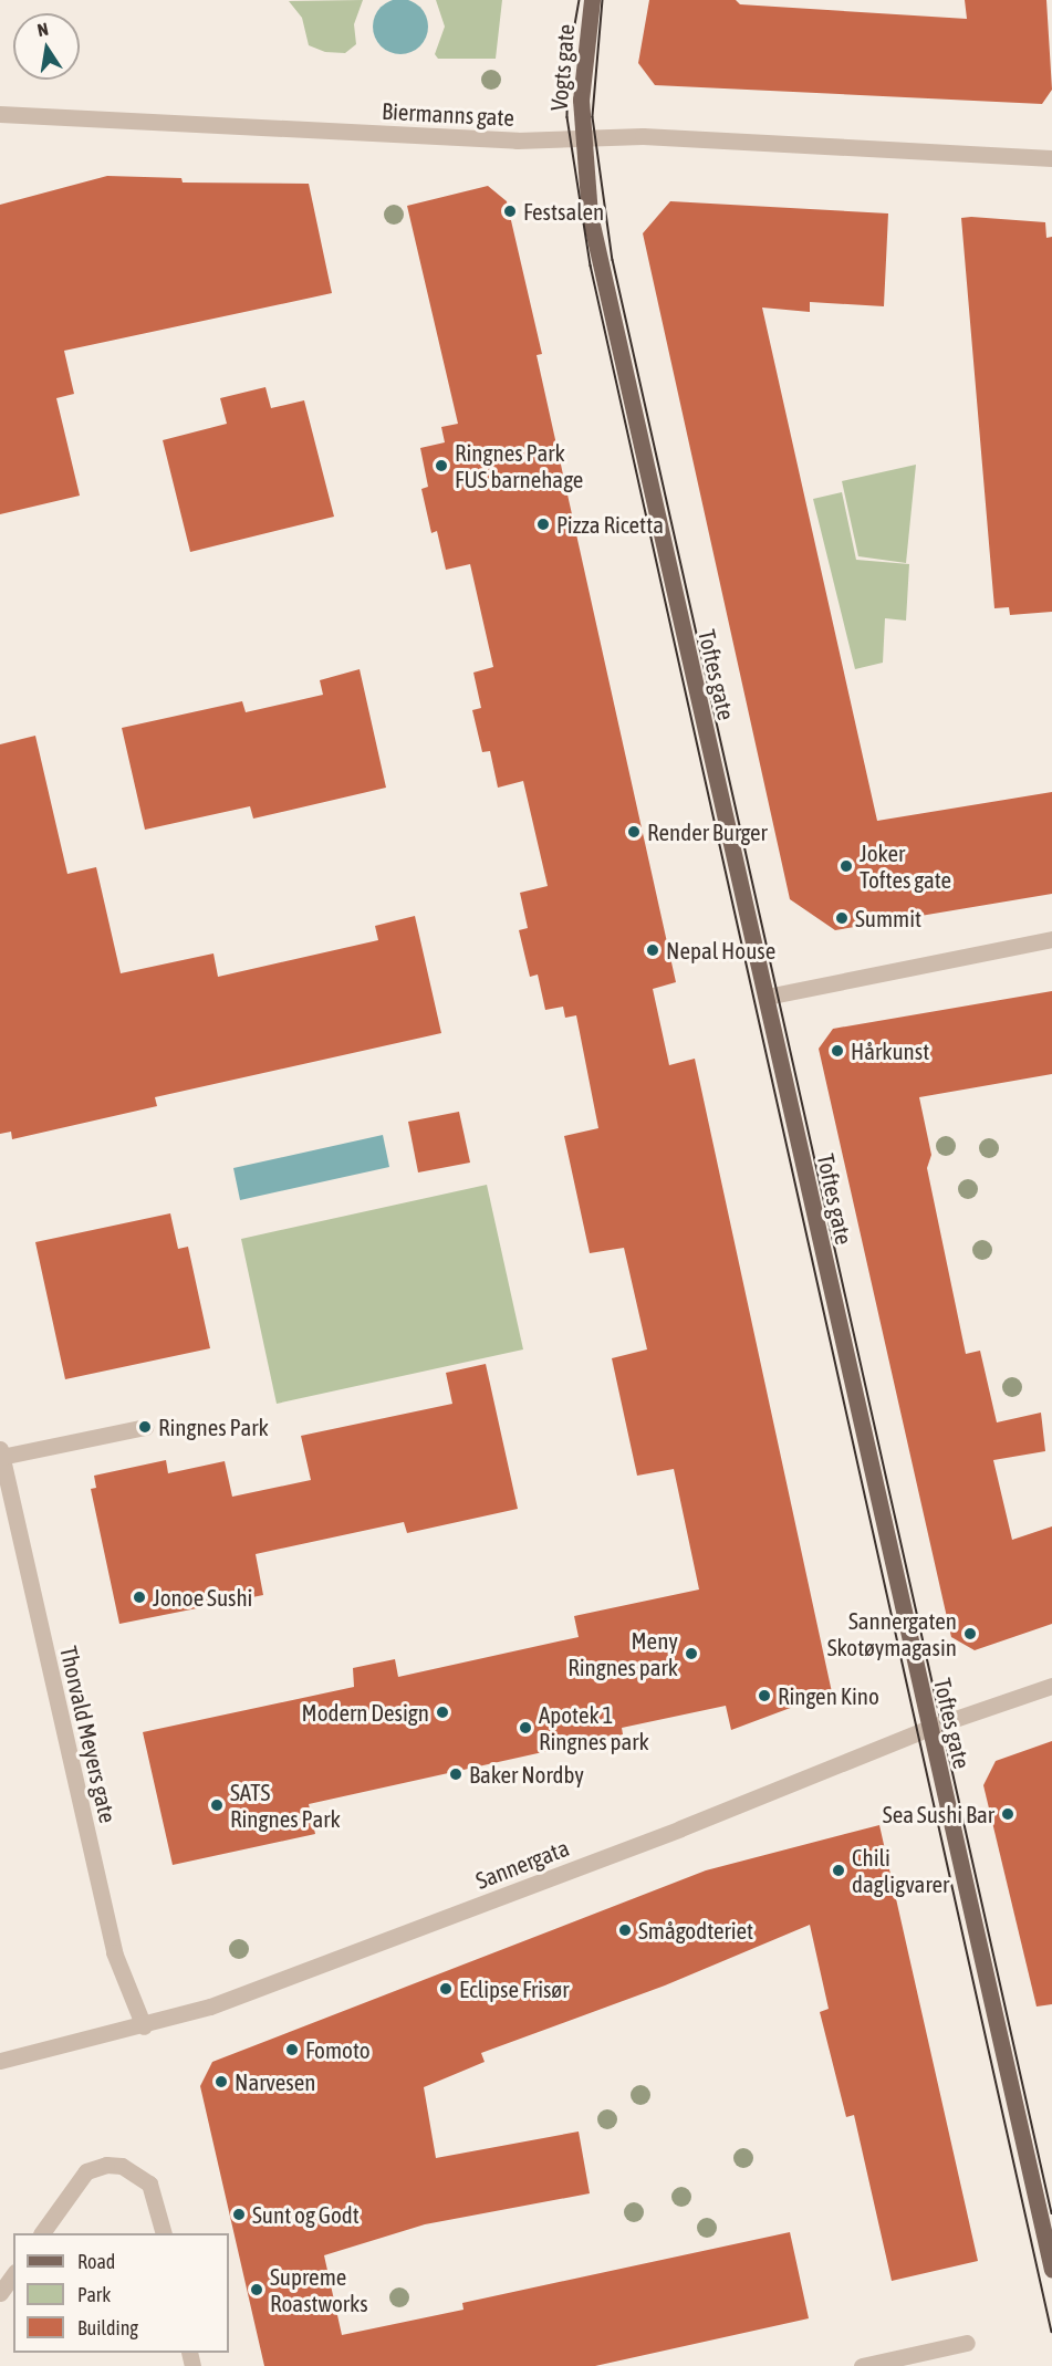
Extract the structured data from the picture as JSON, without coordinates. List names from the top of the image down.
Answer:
{
  "streets": {
    "main road": ["Vogts gate", "Toftes gate"],
    "street": ["Biermanns gate", "Thorvald Meyers gate", "Sannergata"]
  },
  "crossings": [
    ["Vogts gate", "Biermanns gate"],
    ["Vogts gate", "Toftes gate"],
    ["Biermanns gate", "Toftes gate"],
    ["Toftes gate", "Sannergata"],
    ["Thorvald Meyers gate", "Sannergata"]
  ],
  "places": [
    "Festsalen",
    "Ringnes Park FUS barnehage",
    "Pizza Ricetta",
    "Render Burger",
    "Joker Toftes gate",
    "Summit",
    "Nepal House",
    "Hårkunst",
    "Ringnes Park",
    "Jonoe Sushi",
    "Sannergaten Skotøymagasin",
    "Meny Ringnes park",
    "Ringen Kino",
    "Modern Design",
    "Apotek 1 Ringnes park",
    "Baker Nordby",
    "SATS Ringnes Park",
    "Sea Sushi Bar",
    "Chili dagligvarer",
    "Smågodteriet",
    "Eclipse Frisør",
    "Fomoto",
    "Narvesen",
    "Sunt og Godt",
    "Supreme Roastworks"
  ],
  "legend": ["Road", "Park", "Building"],
  "north": "top"
}
